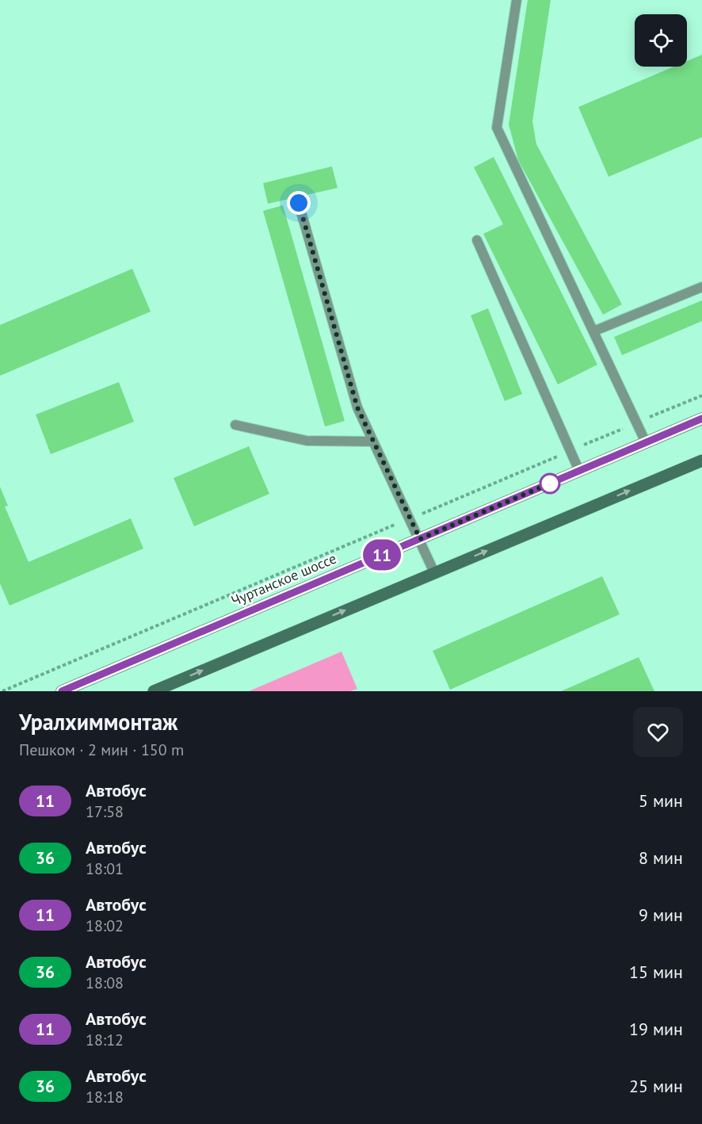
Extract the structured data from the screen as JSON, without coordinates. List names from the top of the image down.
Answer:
{
  "streets": {
    "street": ["Чуртанское шоссе"]
  },
  "lines": ["bus line 11"],
  "page": {
    "on_map": "11",
    "heading": ["Уралхиммонтаж", "Пешком · 2 мин · 150 m"],
    "list": [
      {
        "mark": "11",
        "name": "Автобус",
        "note": "17:58",
        "value": "5 мин"
      },
      {
        "mark": "36",
        "name": "Автобус",
        "note": "18:01",
        "value": "8 мин"
      },
      {
        "mark": "11",
        "name": "Автобус",
        "note": "18:02",
        "value": "9 мин"
      },
      {
        "mark": "36",
        "name": "Автобус",
        "note": "18:08",
        "value": "15 мин"
      },
      {
        "mark": "11",
        "name": "Автобус",
        "note": "18:12",
        "value": "19 мин"
      },
      {
        "mark": "36",
        "name": "Автобус",
        "note": "18:18",
        "value": "25 мин"
      }
    ]
  }
}
